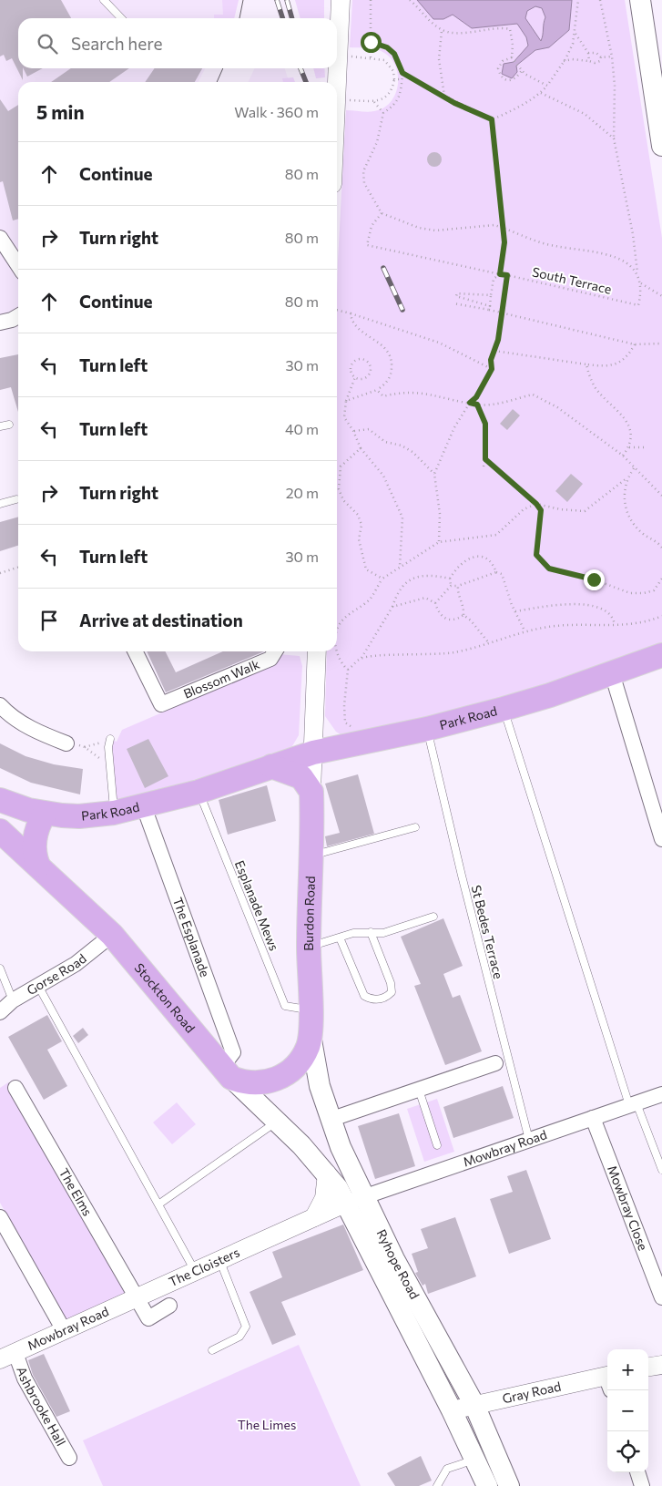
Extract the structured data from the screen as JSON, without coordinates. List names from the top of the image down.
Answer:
{
  "streets": {
    "highway": ["Park Road", "Burdon Road", "Stockton Road"],
    "main road": ["Ryhope Road"],
    "street": [
      "Blossom Walk",
      "The Esplanade",
      "Gorse Road",
      "Mowbray Road",
      "The Elms",
      "Mowbray Close",
      "The Cloisters",
      "Gray Road",
      "Ashbrooke Hall"
    ],
    "lane": ["Esplanade Mews", "St Bedes Terrace"],
    "path": ["South Terrace"]
  },
  "crossings": [
    ["Park Road", "Esplanade Mews"],
    ["Park Road", "Burdon Road"],
    ["Park Road", "St Bedes Terrace"],
    ["Park Road", "The Esplanade"],
    ["Esplanade Mews", "Burdon Road"],
    ["Burdon Road", "Ryhope Road"],
    ["St Bedes Terrace", "Mowbray Road"],
    ["The Esplanade", "Stockton Road"],
    ["Gorse Road", "Stockton Road"],
    ["Stockton Road", "Ryhope Road"],
    ["Mowbray Road", "The Elms"],
    ["Mowbray Road", "Mowbray Close"],
    ["Mowbray Road", "Ryhope Road"],
    ["Mowbray Road", "The Cloisters"],
    ["Mowbray Road", "Ashbrooke Hall"],
    ["The Elms", "The Cloisters"],
    ["Ryhope Road", "The Cloisters"],
    ["Ryhope Road", "Gray Road"]
  ],
  "parks": ["The Limes"],
  "page": {
    "search": "Search here",
    "heading": ["5 min", "Walk · 360 m"],
    "list": [
      ["Continue", "80 m"],
      ["Turn right", "80 m"],
      ["Continue", "80 m"],
      ["Turn left", "30 m"],
      ["Turn left", "40 m"],
      ["Turn right", "20 m"],
      ["Turn left", "30 m"],
      "Arrive at destination"
    ],
    "map_buttons": ["+", "−"]
  }
}
